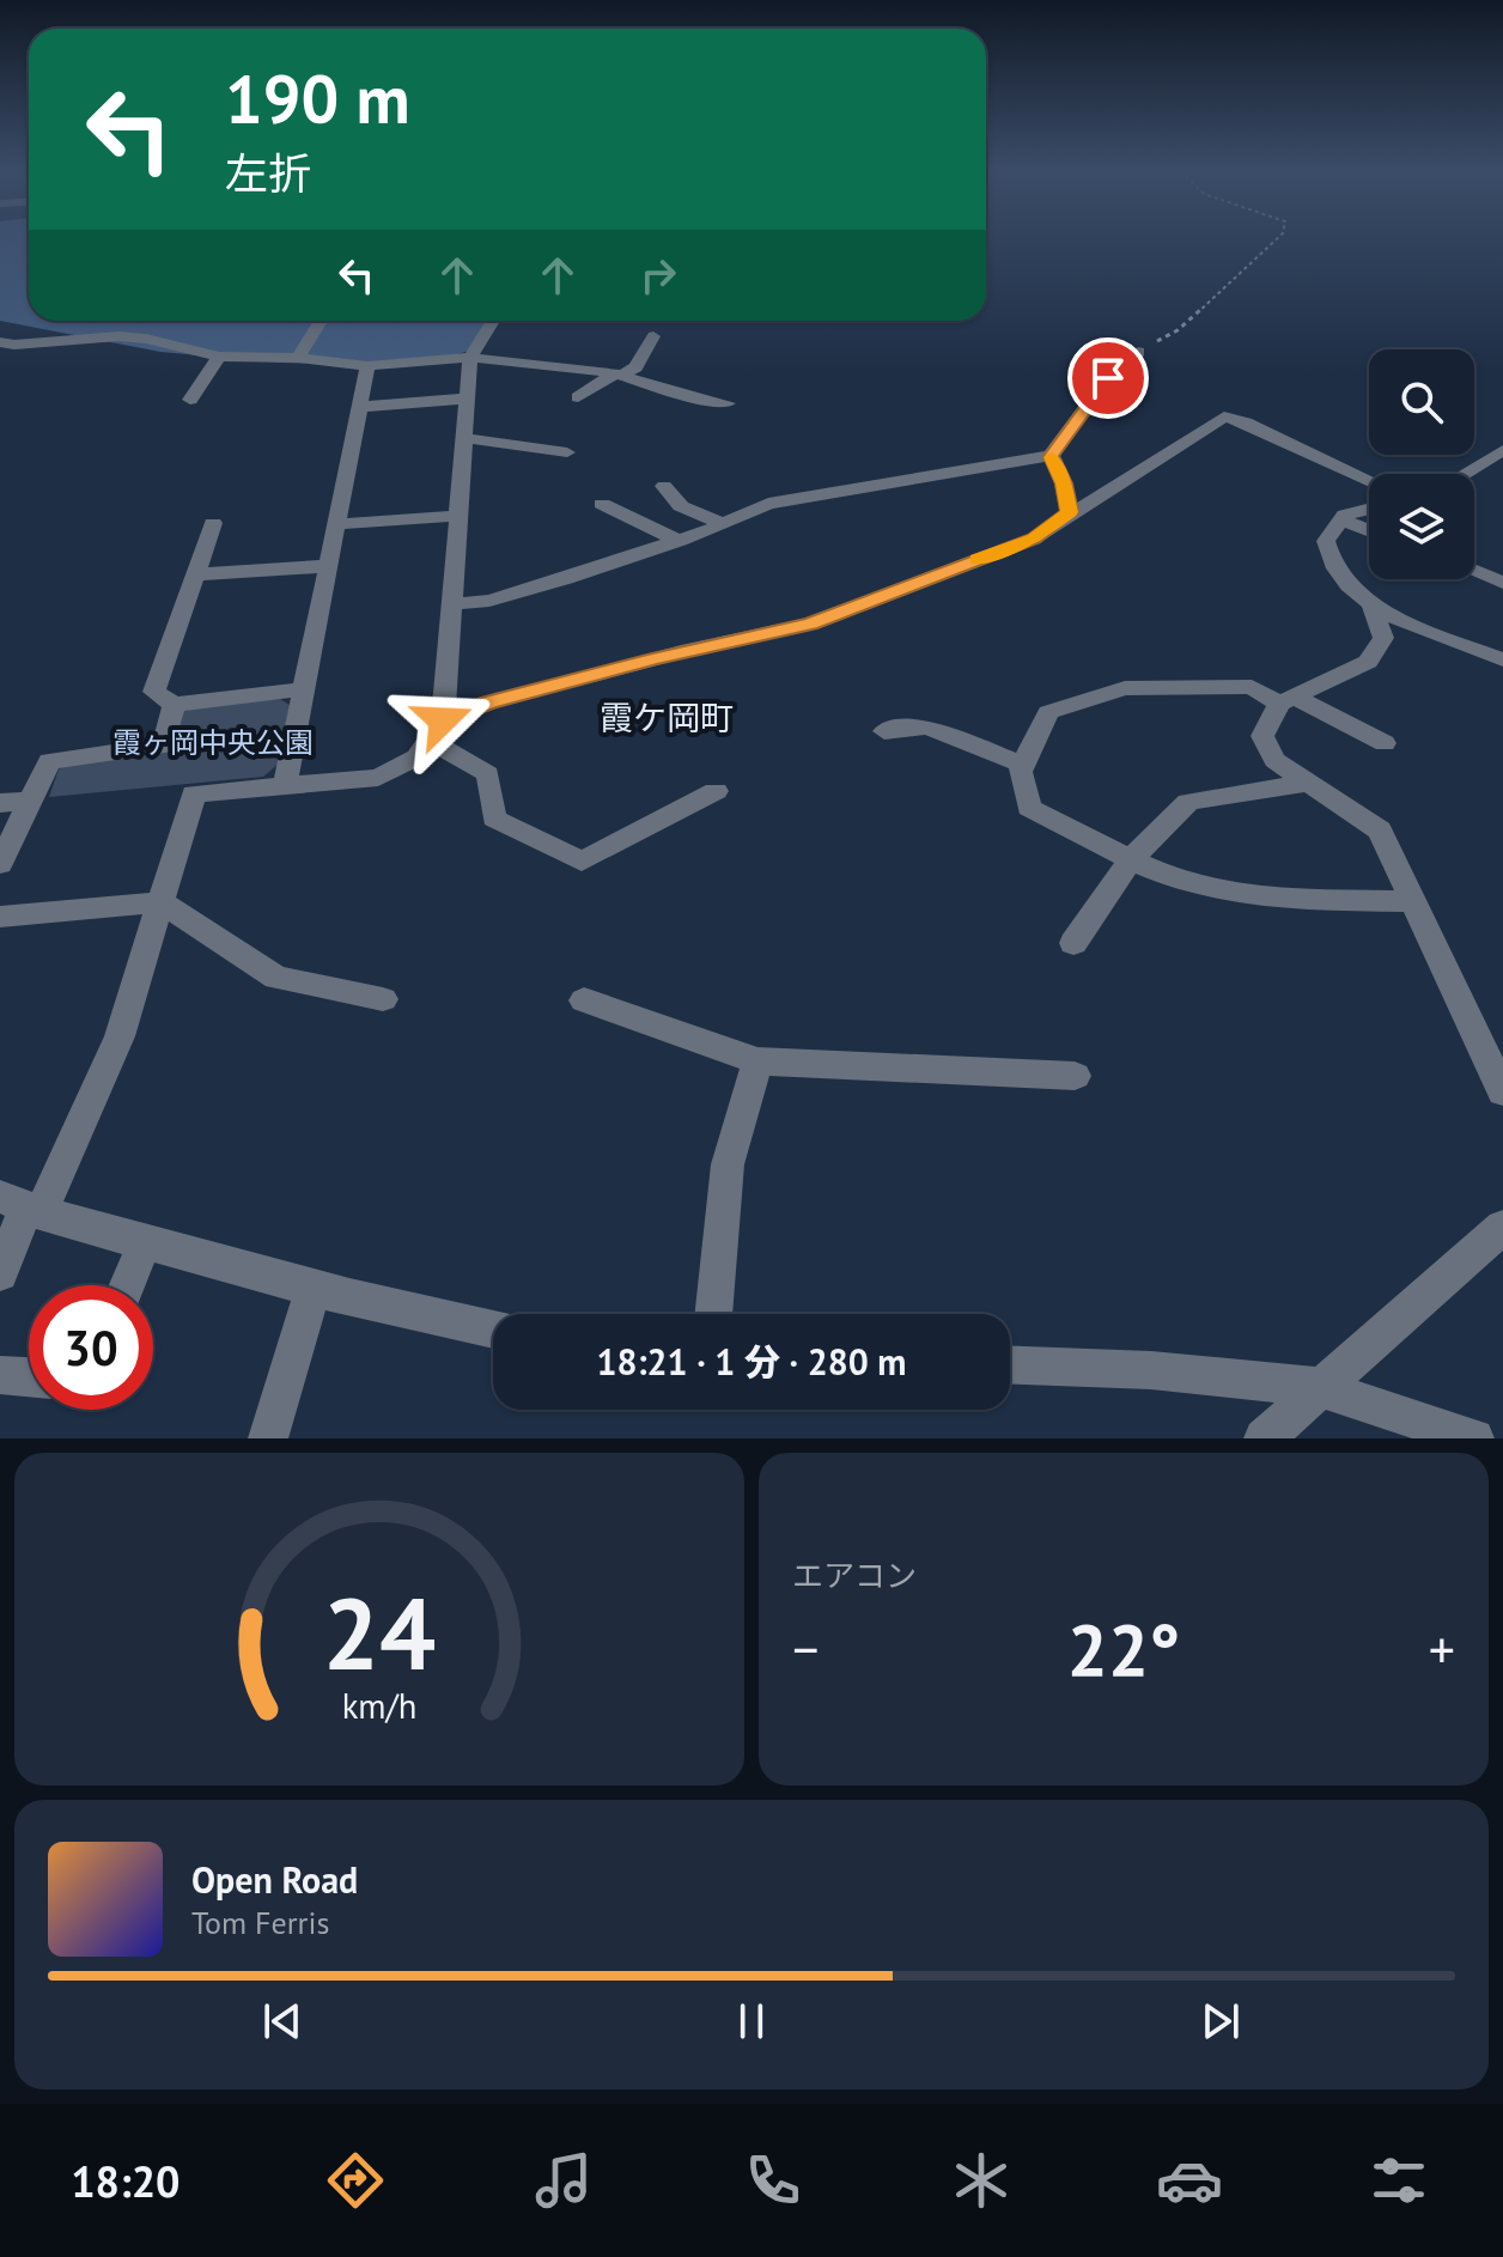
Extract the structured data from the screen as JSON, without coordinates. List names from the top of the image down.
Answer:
{
  "districts": ["霞ケ岡町"],
  "parks": ["霞ヶ岡中央公園"],
  "page": {
    "turn": ["190 m", "左折"],
    "limit": "30",
    "trip": "18:21 · 1 分 · 280 m",
    "tile": "エアコン",
    "heat": ["−", "22°", "+"],
    "song": ["Open Road", "Tom Ferris"],
    "tabs": "18:20",
    "gauge": ["24", "km/h"]
  }
}
